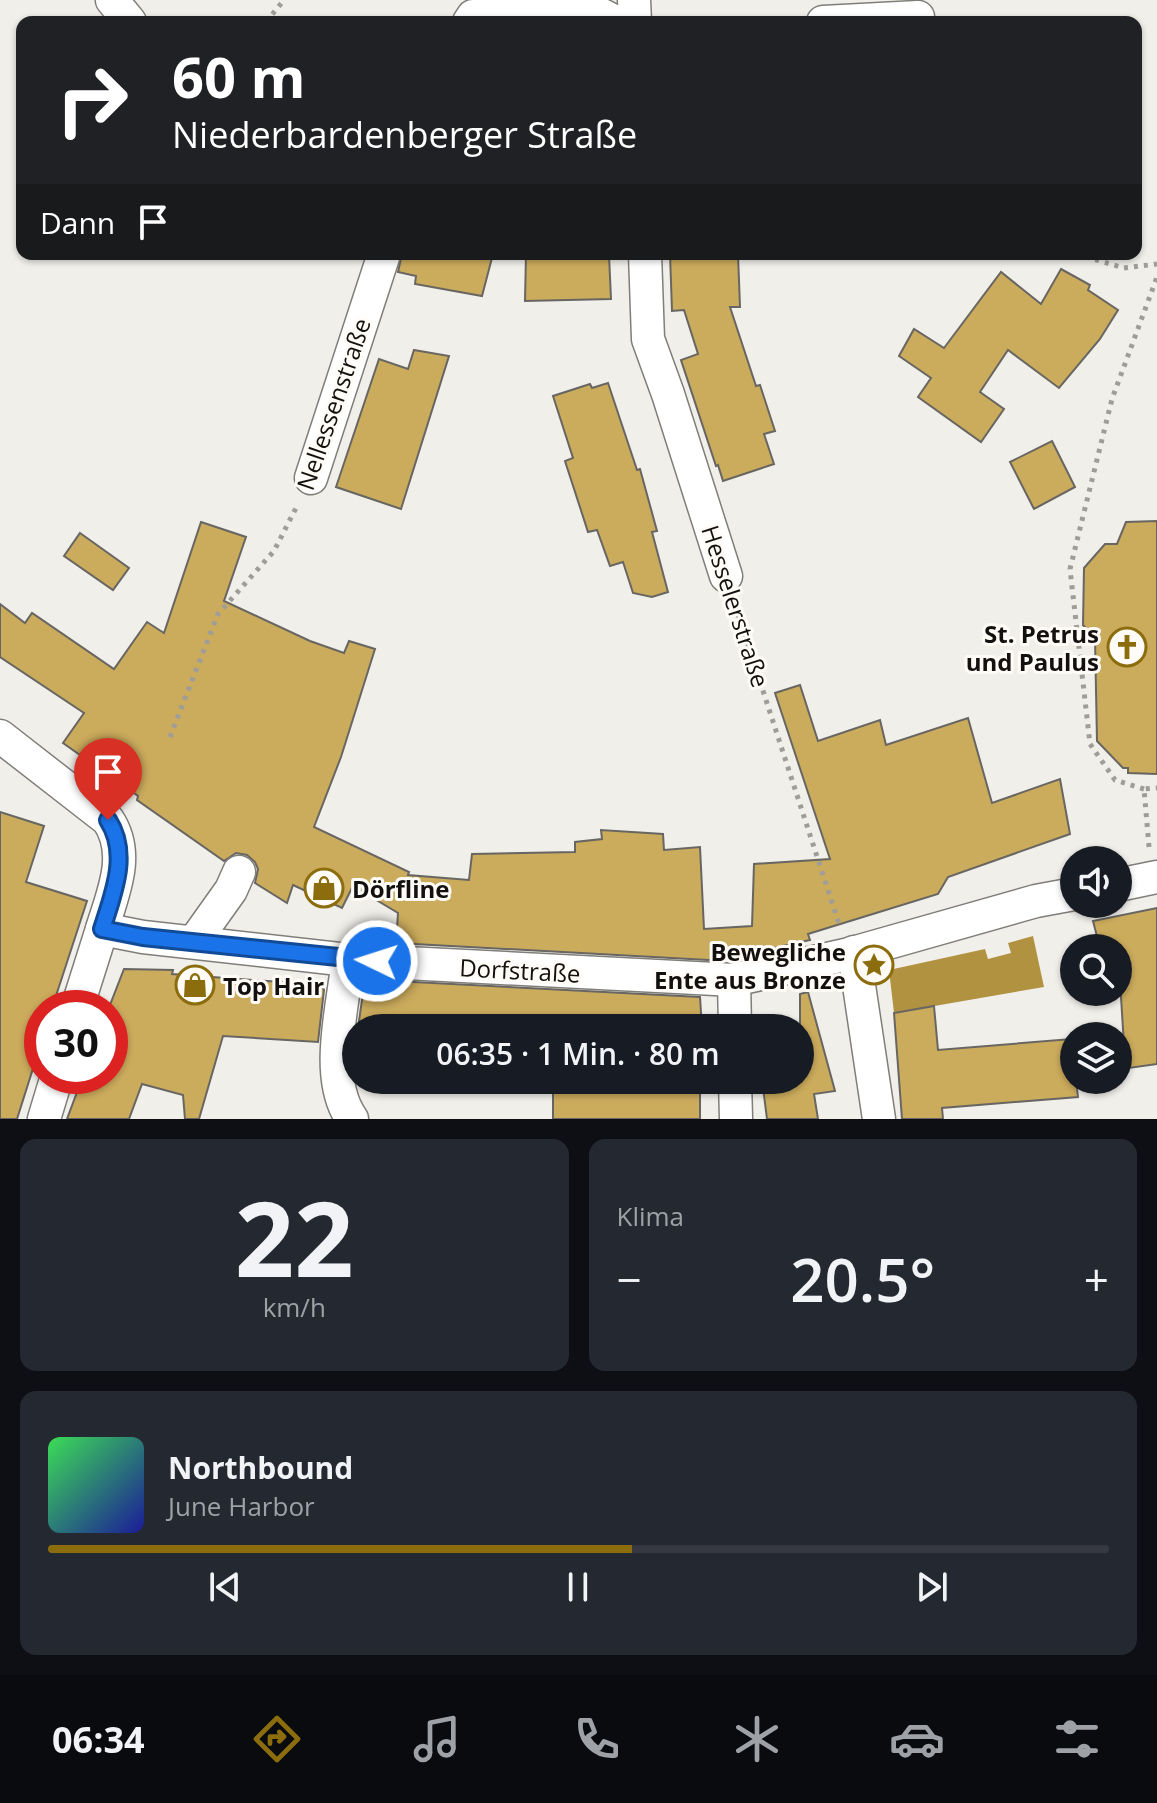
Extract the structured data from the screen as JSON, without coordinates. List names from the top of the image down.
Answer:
{
  "streets": {
    "street": ["Nellessenstraße", "Hesselerstraße", "Dorfstraße"]
  },
  "crossings": [
    ["Hesselerstraße", "Dorfstraße"]
  ],
  "places": {
    "church": ["St. Petrus und Paulus"],
    "shop": ["Dörfline", "Top Hair"],
    "place": ["Bewegliche Ente aus Bronze"]
  },
  "page": {
    "turn": ["60 m", "Niederbardenberger Straße"],
    "then": "Dann",
    "limit": "30",
    "trip": "06:35 · 1 Min. · 80 m",
    "tile": [
      ["22", "km/h"],
      "Klima"
    ],
    "heat": ["−", "20.5°", "+"],
    "song": ["Northbound", "June Harbor"],
    "tabs": "06:34"
  }
}
